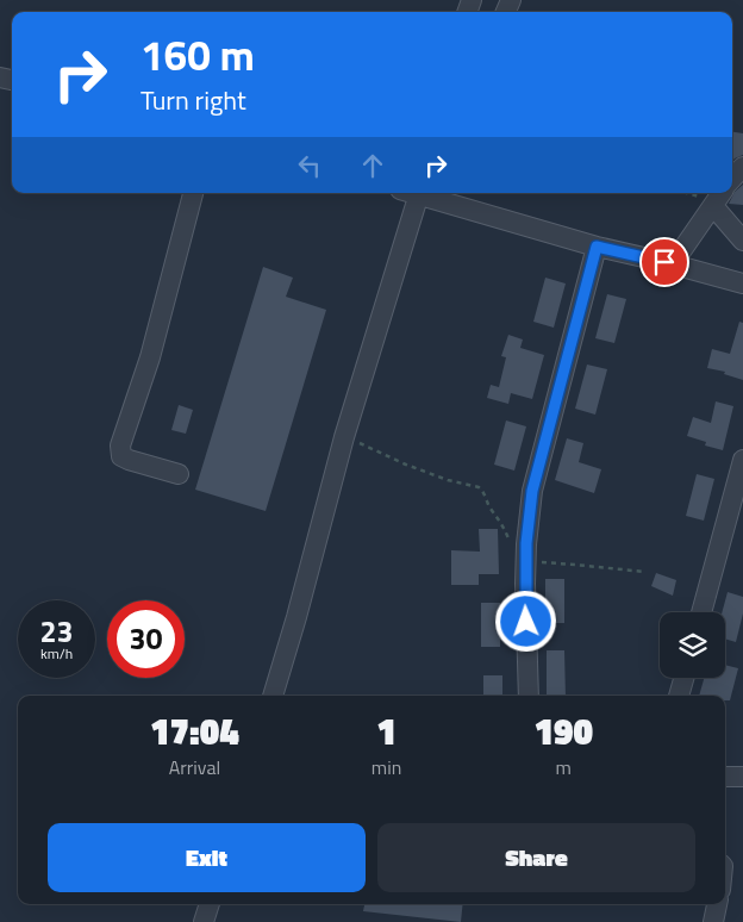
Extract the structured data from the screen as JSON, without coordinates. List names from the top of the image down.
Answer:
{
  "page": {
    "turn": ["160 m", "Turn right"],
    "speed": "23 km/h",
    "limit": "30",
    "eta": [
      "17:04",
      "Arrival",
      "1",
      "min",
      "190",
      "m"
    ],
    "buttons": ["Exit", "Share"]
  }
}
